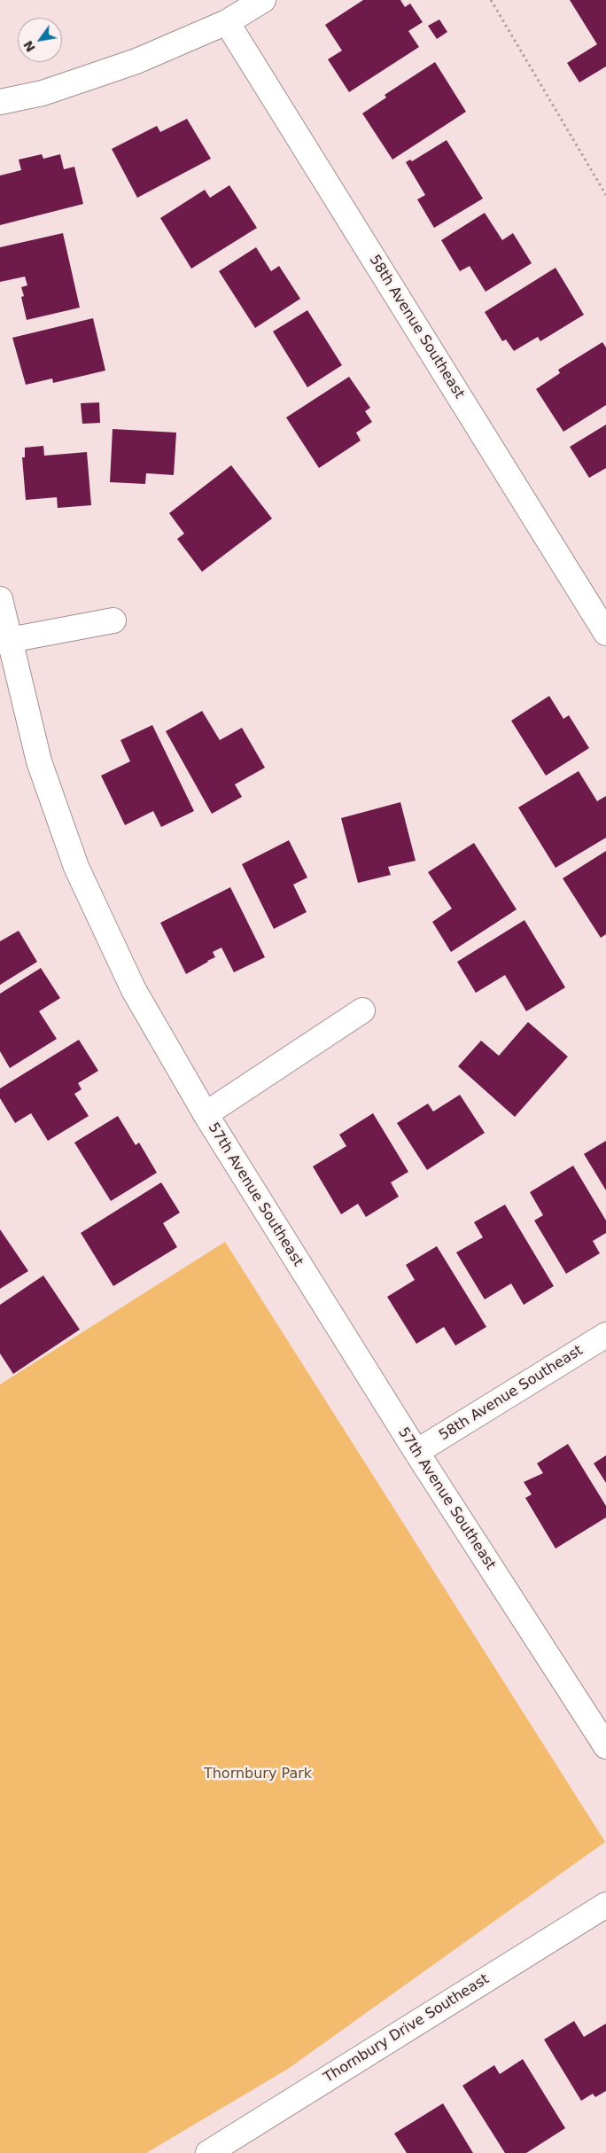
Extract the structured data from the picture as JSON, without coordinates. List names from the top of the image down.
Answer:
{
  "streets": {
    "street": ["58th Avenue Southeast", "57th Avenue Southeast", "Thornbury Drive Southeast"]
  },
  "crossings": [
    ["58th Avenue Southeast", "57th Avenue Southeast"]
  ],
  "parks": ["Thornbury Park"],
  "north": "bottom left"
}
